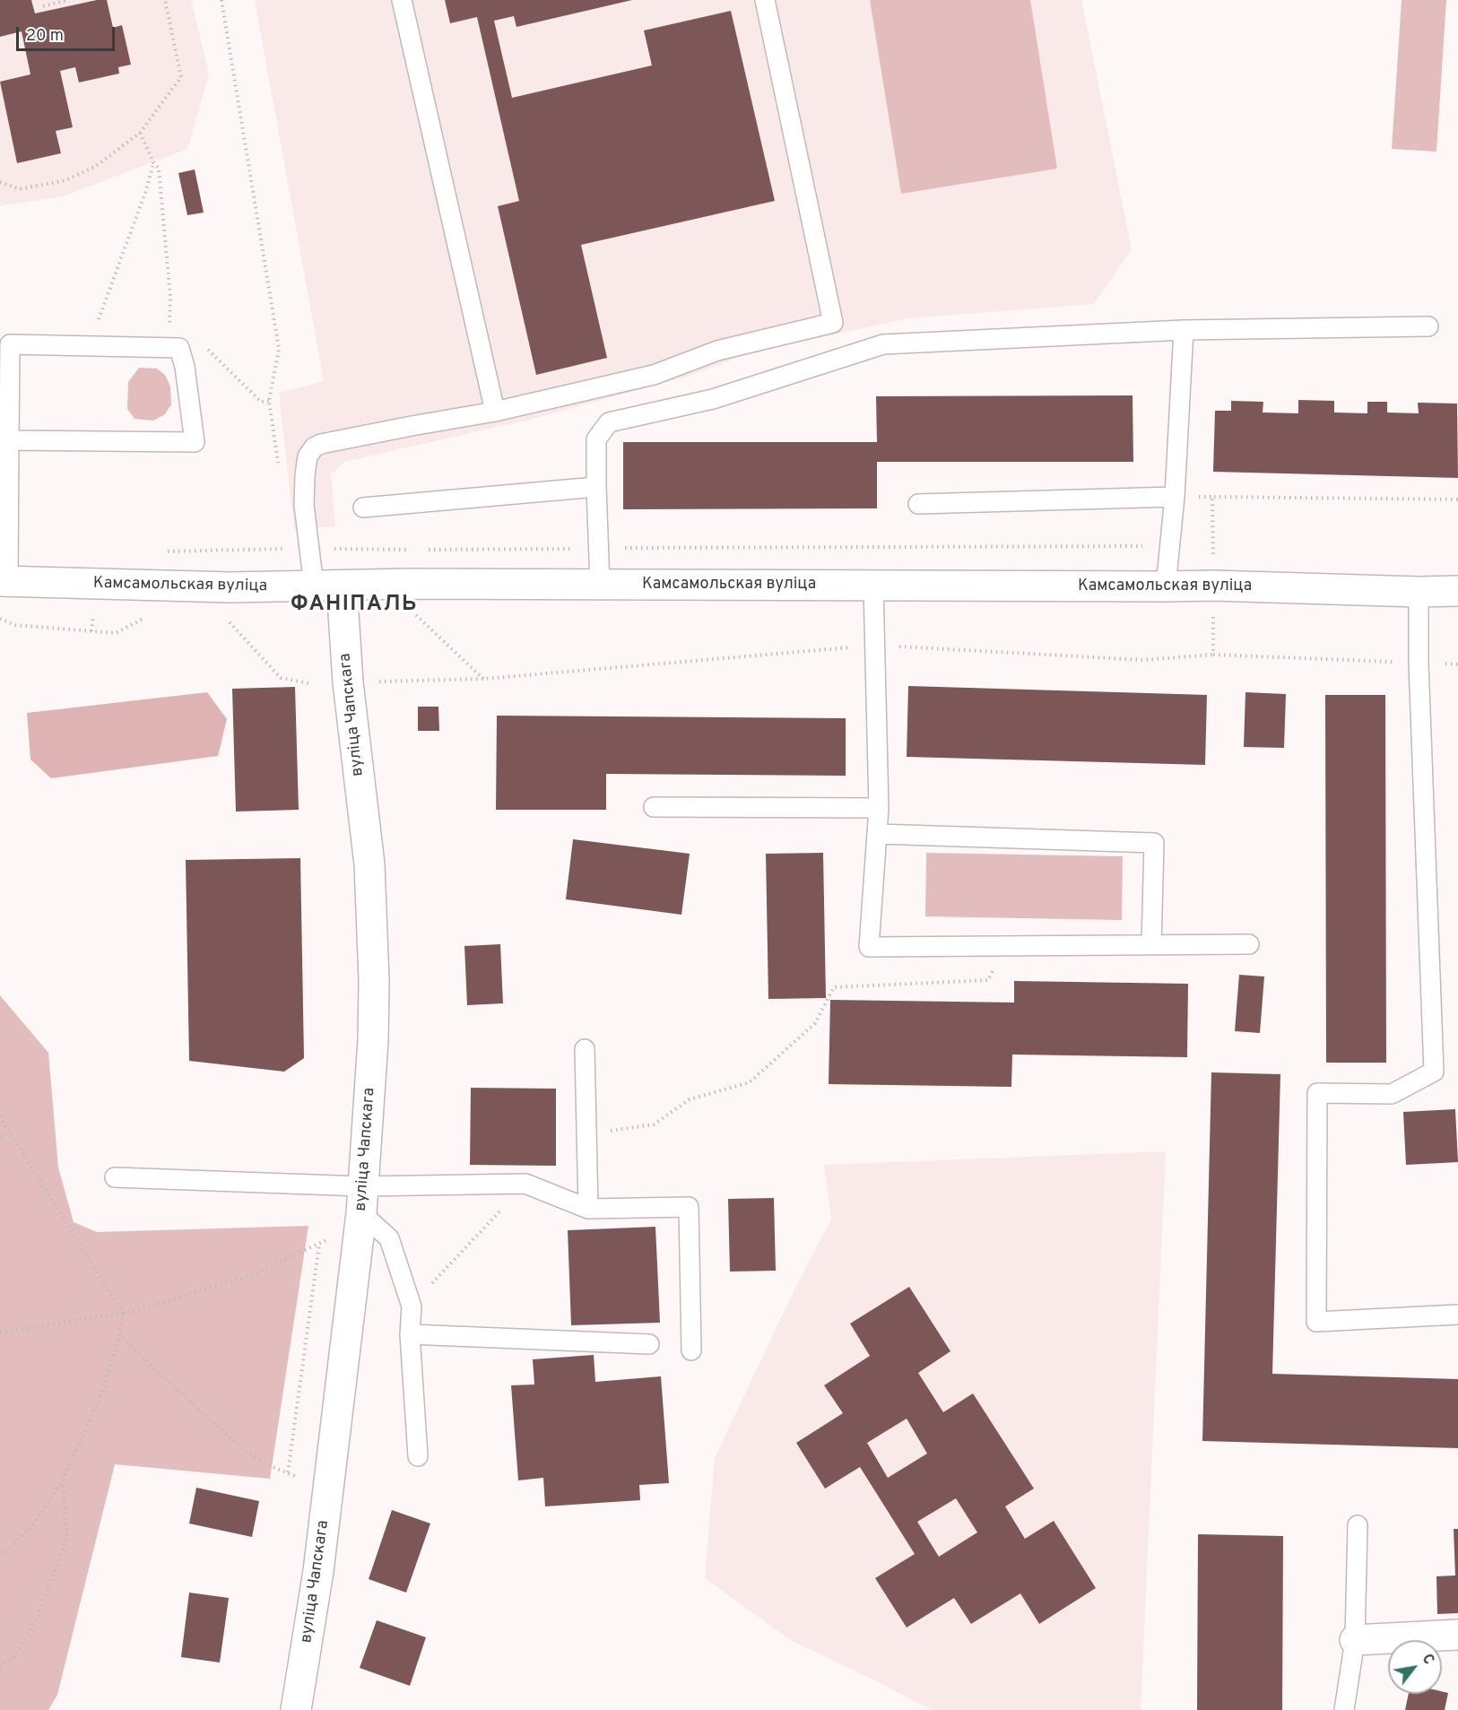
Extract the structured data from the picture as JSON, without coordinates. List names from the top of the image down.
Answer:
{
  "streets": {
    "main road": ["Камсамольская вуліца", "вуліца Чапскага"]
  },
  "crossings": [
    ["Камсамольская вуліца", "вуліца Чапскага"]
  ],
  "districts": ["ФАНІПАЛЬ"],
  "scale_bar": "20 m",
  "north": "top right"
}
